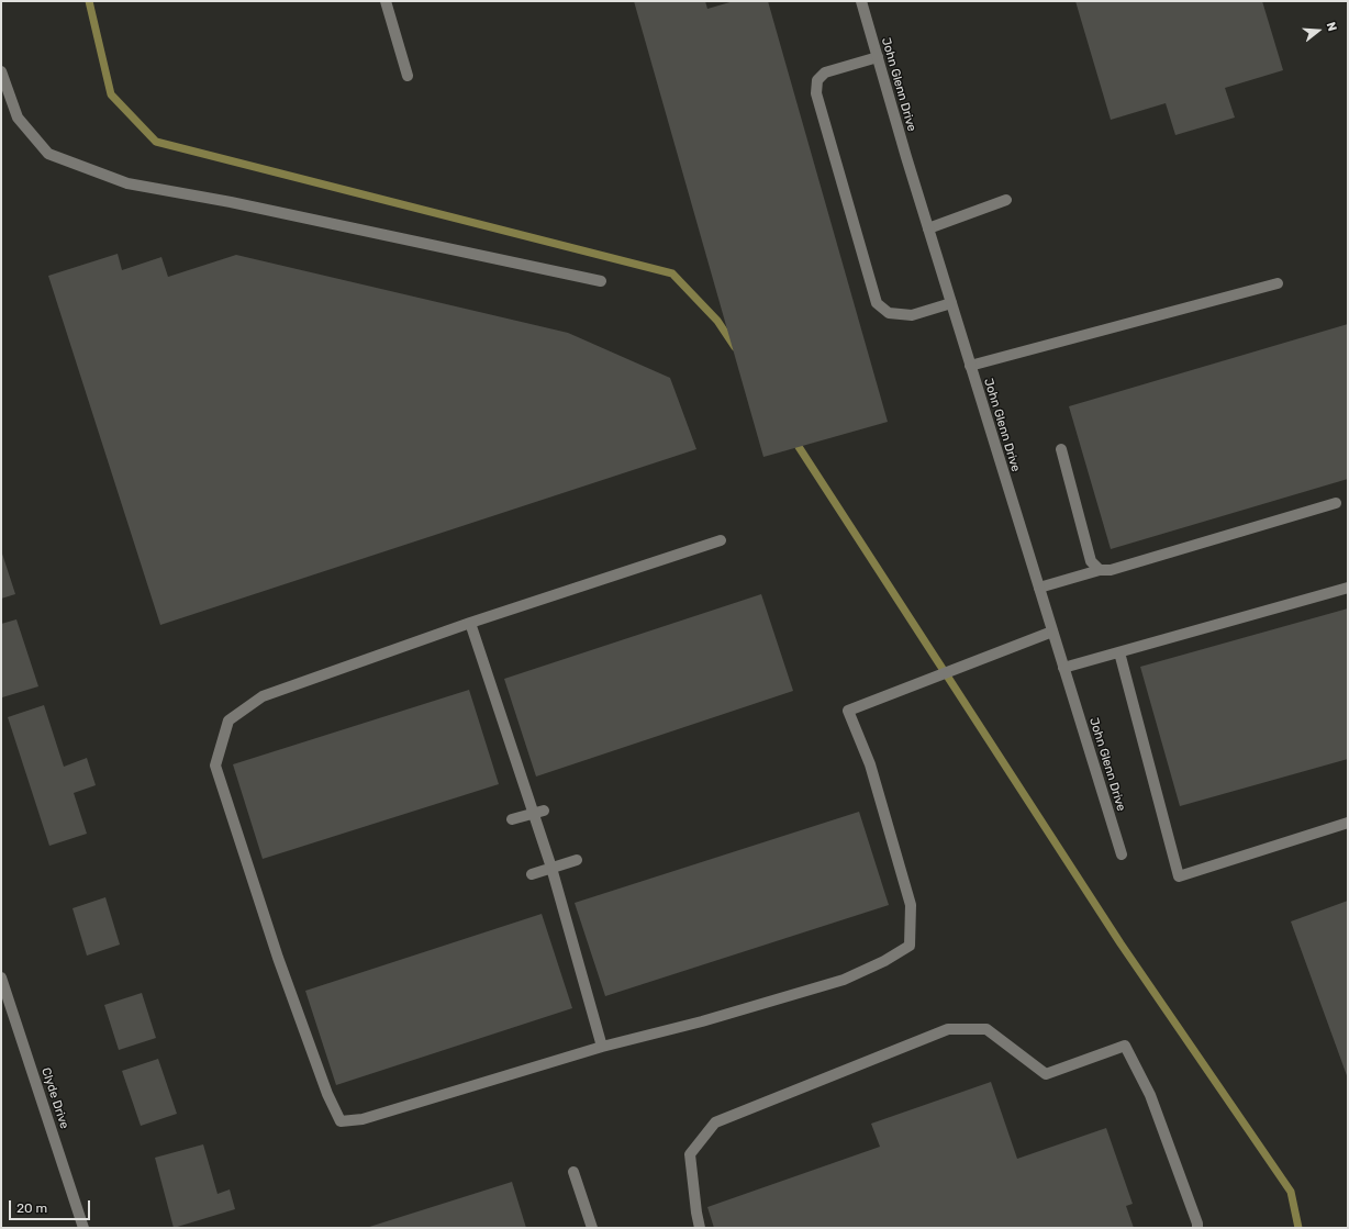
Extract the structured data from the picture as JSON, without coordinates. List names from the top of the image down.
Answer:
{
  "streets": {
    "street": ["John Glenn Drive", "Clyde Drive"]
  },
  "scale_bar": "20 m",
  "north": "right"
}
